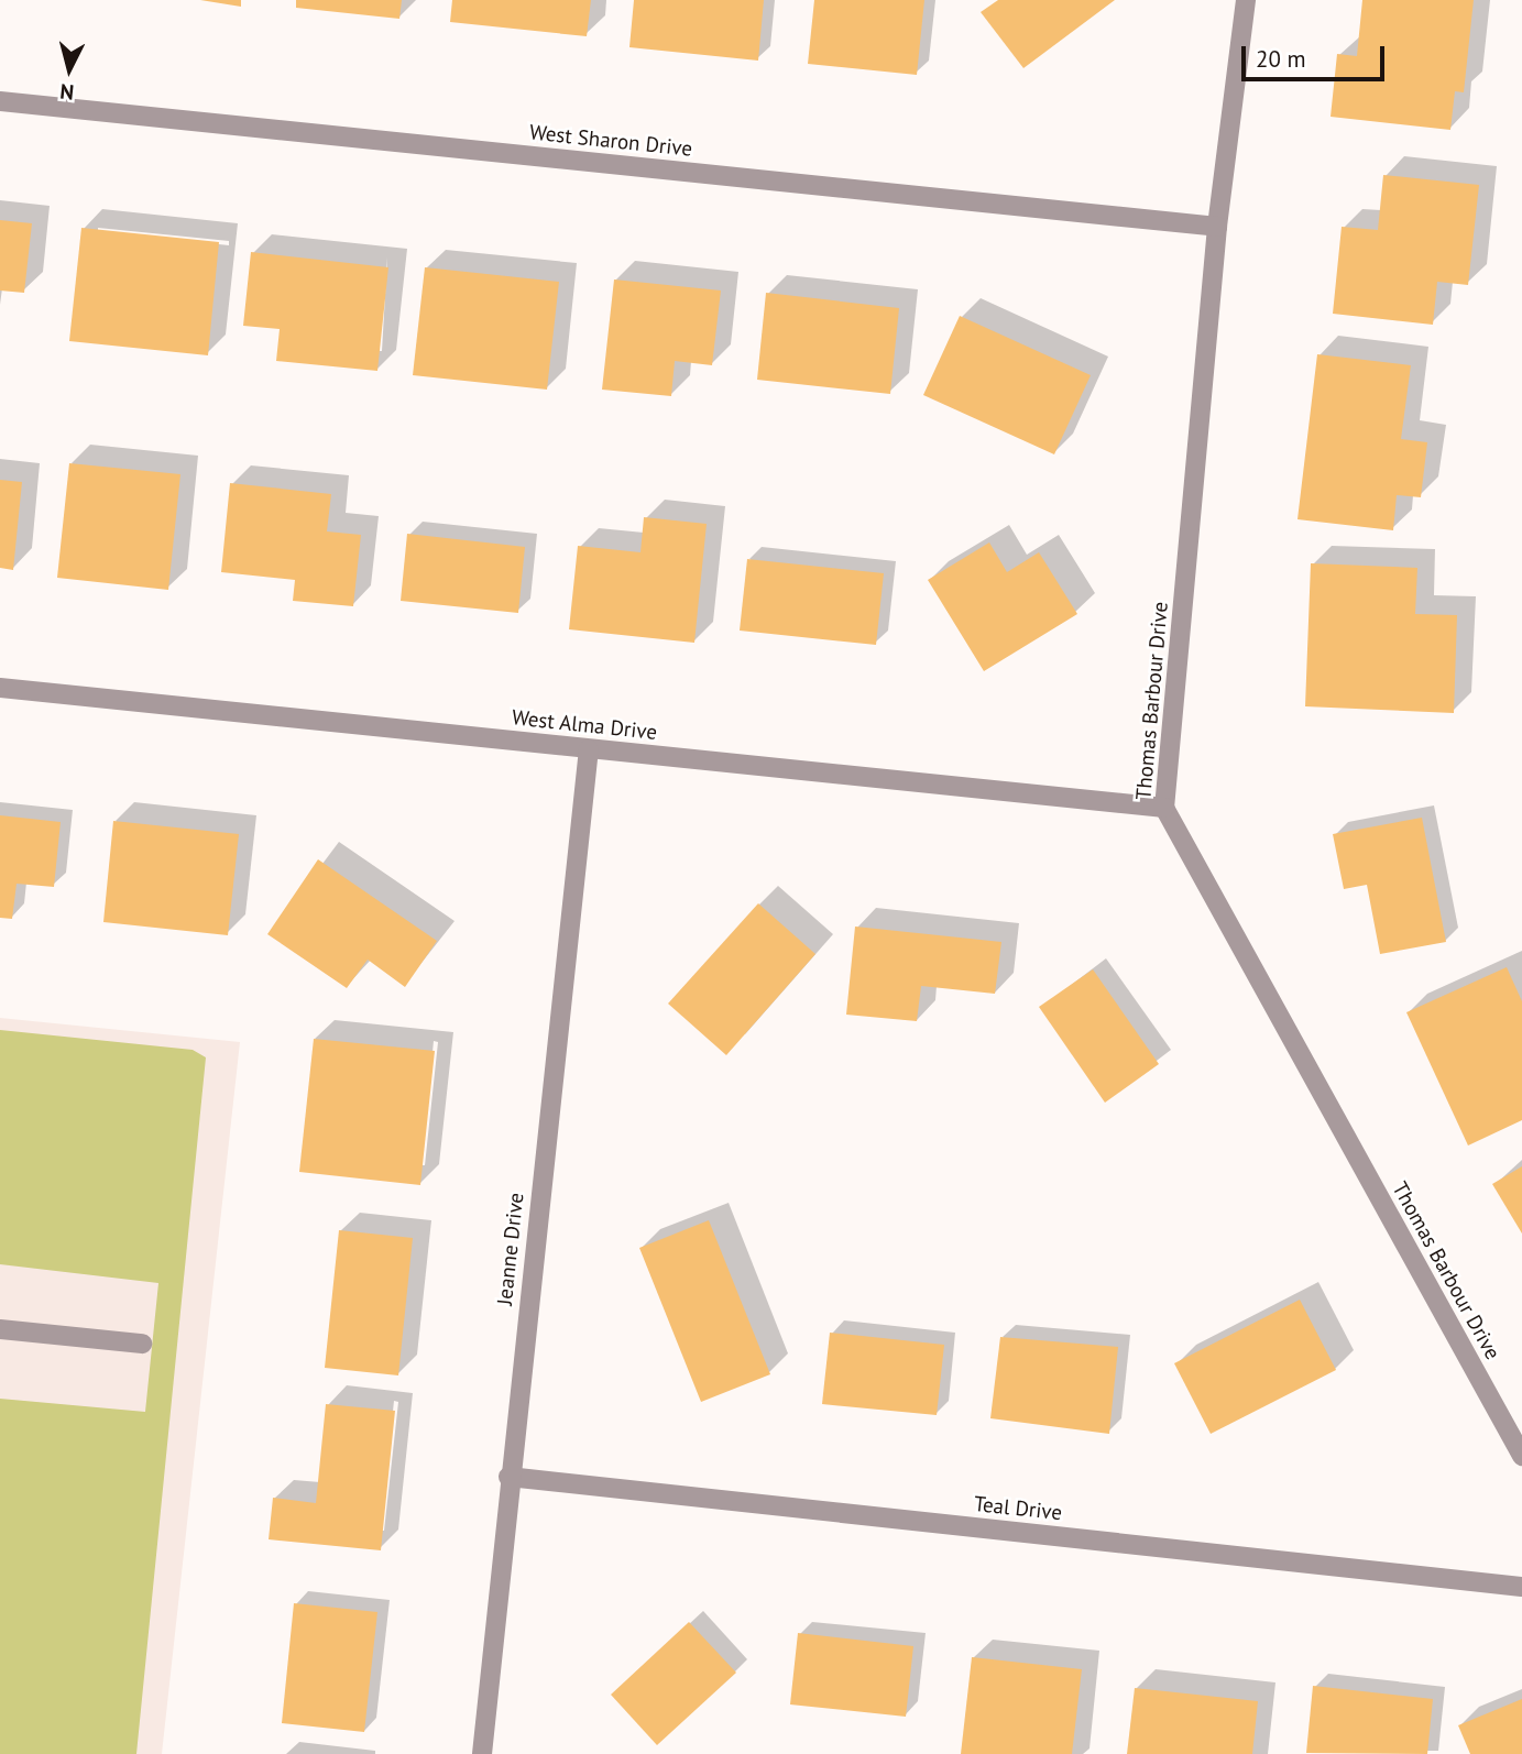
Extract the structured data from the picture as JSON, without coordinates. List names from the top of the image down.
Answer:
{
  "streets": {
    "street": [
      "West Sharon Drive",
      "Thomas Barbour Drive",
      "West Alma Drive",
      "Jeanne Drive",
      "Teal Drive"
    ]
  },
  "crossings": [
    ["West Sharon Drive", "Thomas Barbour Drive"],
    ["Thomas Barbour Drive", "West Alma Drive"],
    ["West Alma Drive", "Jeanne Drive"],
    ["Jeanne Drive", "Teal Drive"]
  ],
  "scale_bar": "20 m",
  "north": "bottom"
}
